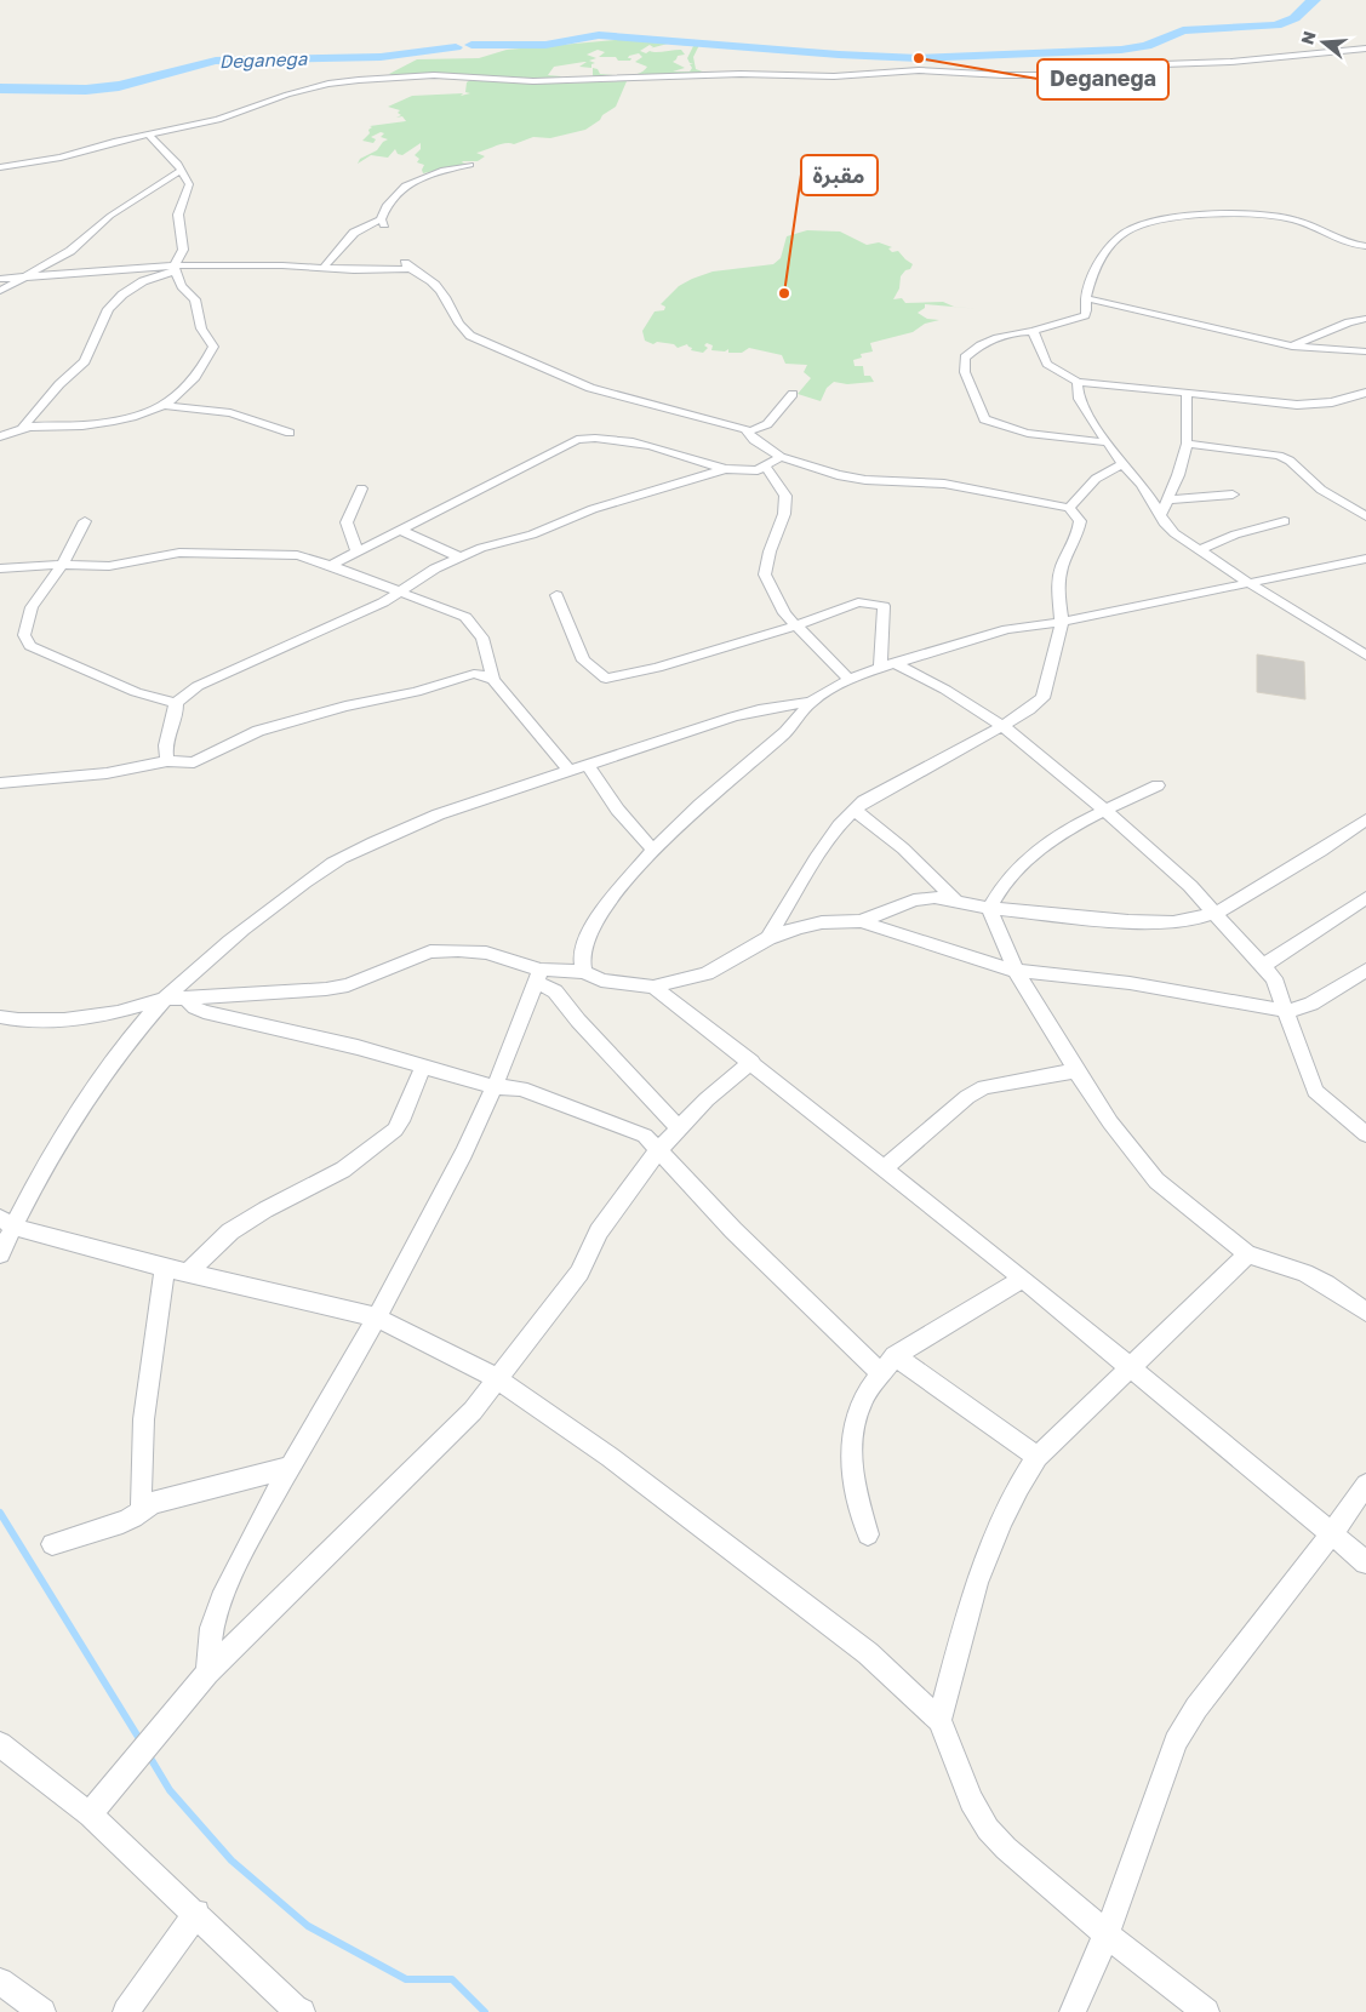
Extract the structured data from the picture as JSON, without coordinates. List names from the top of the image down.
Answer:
{
  "water": ["Deganega"],
  "places": ["Deganega", "مقبرة"],
  "north": "left"
}
